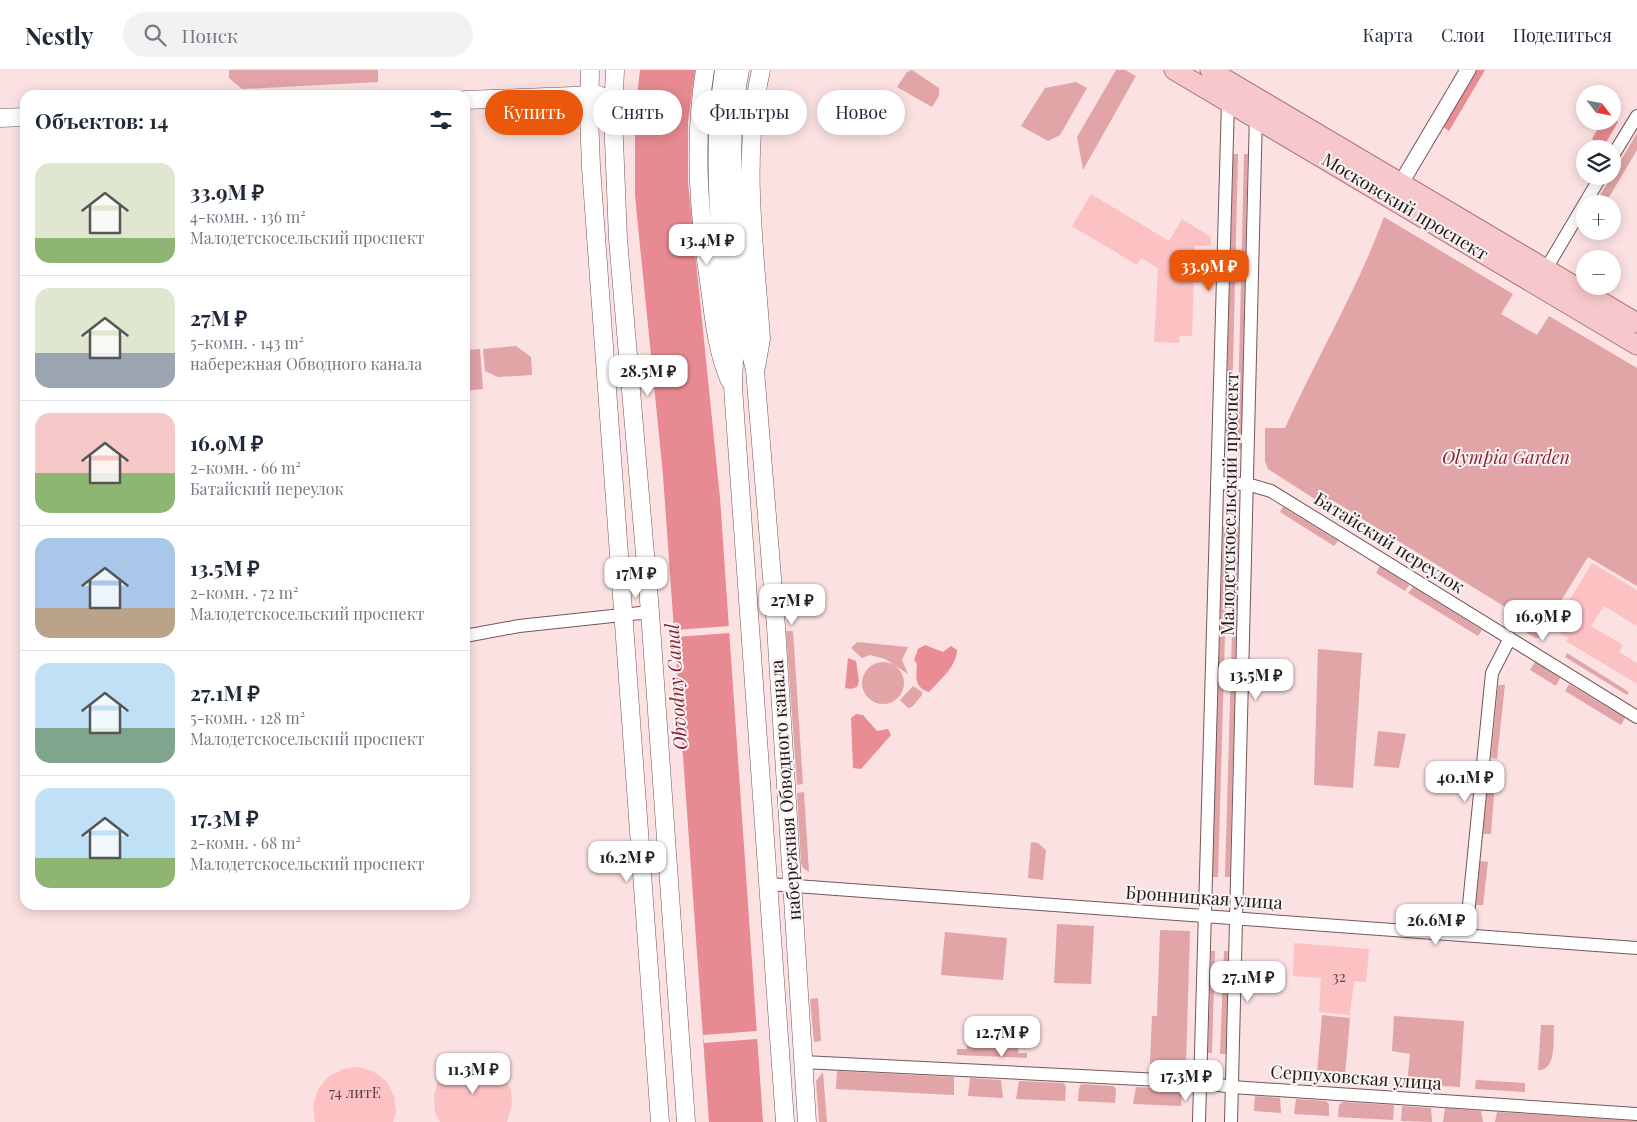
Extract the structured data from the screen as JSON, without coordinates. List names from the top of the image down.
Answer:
{
  "streets": {
    "main road": ["Московский проспект", "набережная Обводного канала"],
    "street": [
      "Малодетскосельский проспект",
      "Батайский переулок",
      "Бронницкая улица",
      "Серпуховская улица"
    ]
  },
  "crossings": [
    ["Московский проспект", "Малодетскосельский проспект"],
    ["Малодетскосельский проспект", "Батайский переулок"],
    ["Малодетскосельский проспект", "Бронницкая улица"],
    ["Малодетскосельский проспект", "Серпуховская улица"],
    ["набережная Обводного канала", "Бронницкая улица"],
    ["набережная Обводного канала", "Серпуховская улица"]
  ],
  "water": ["Obvodny Canal"],
  "parks": ["Olympia Garden"],
  "house_numbers": ["32", "74 литЕ"],
  "north": "bottom right",
  "page": {
    "header": "Nestly",
    "search": "Поиск",
    "nav": ["Карта", "Слои", "Поделиться"],
    "map_buttons": ["+", "−"],
    "chip": [
      "Купить",
      "Снять",
      "Фильтры",
      "Новое"
    ],
    "heading": "Объектов: 14",
    "list": [
      {
        "name": "33.9M ₽",
        "note": "4-комн. · 136 m² · Малодетскосельский проспект"
      },
      {
        "name": "27M ₽",
        "note": "5-комн. · 143 m² · набережная Обводного канала"
      },
      {
        "name": "16.9M ₽",
        "note": "2-комн. · 66 m² · Батайский переулок"
      },
      {
        "name": "13.5M ₽",
        "note": "2-комн. · 72 m² · Малодетскосельский проспект"
      },
      {
        "name": "27.1M ₽",
        "note": "5-комн. · 128 m² · Малодетскосельский проспект"
      },
      {
        "name": "17.3M ₽",
        "note": "2-комн. · 68 m² · Малодетскосельский проспект"
      }
    ],
    "price": [
      "13.4M ₽",
      "33.9M ₽",
      "28.5M ₽",
      "17M ₽",
      "27M ₽",
      "16.9M ₽",
      "13.5M ₽",
      "40.1M ₽",
      "16.2M ₽",
      "26.6M ₽",
      "27.1M ₽",
      "12.7M ₽",
      "11.3M ₽",
      "17.3M ₽"
    ]
  }
}
